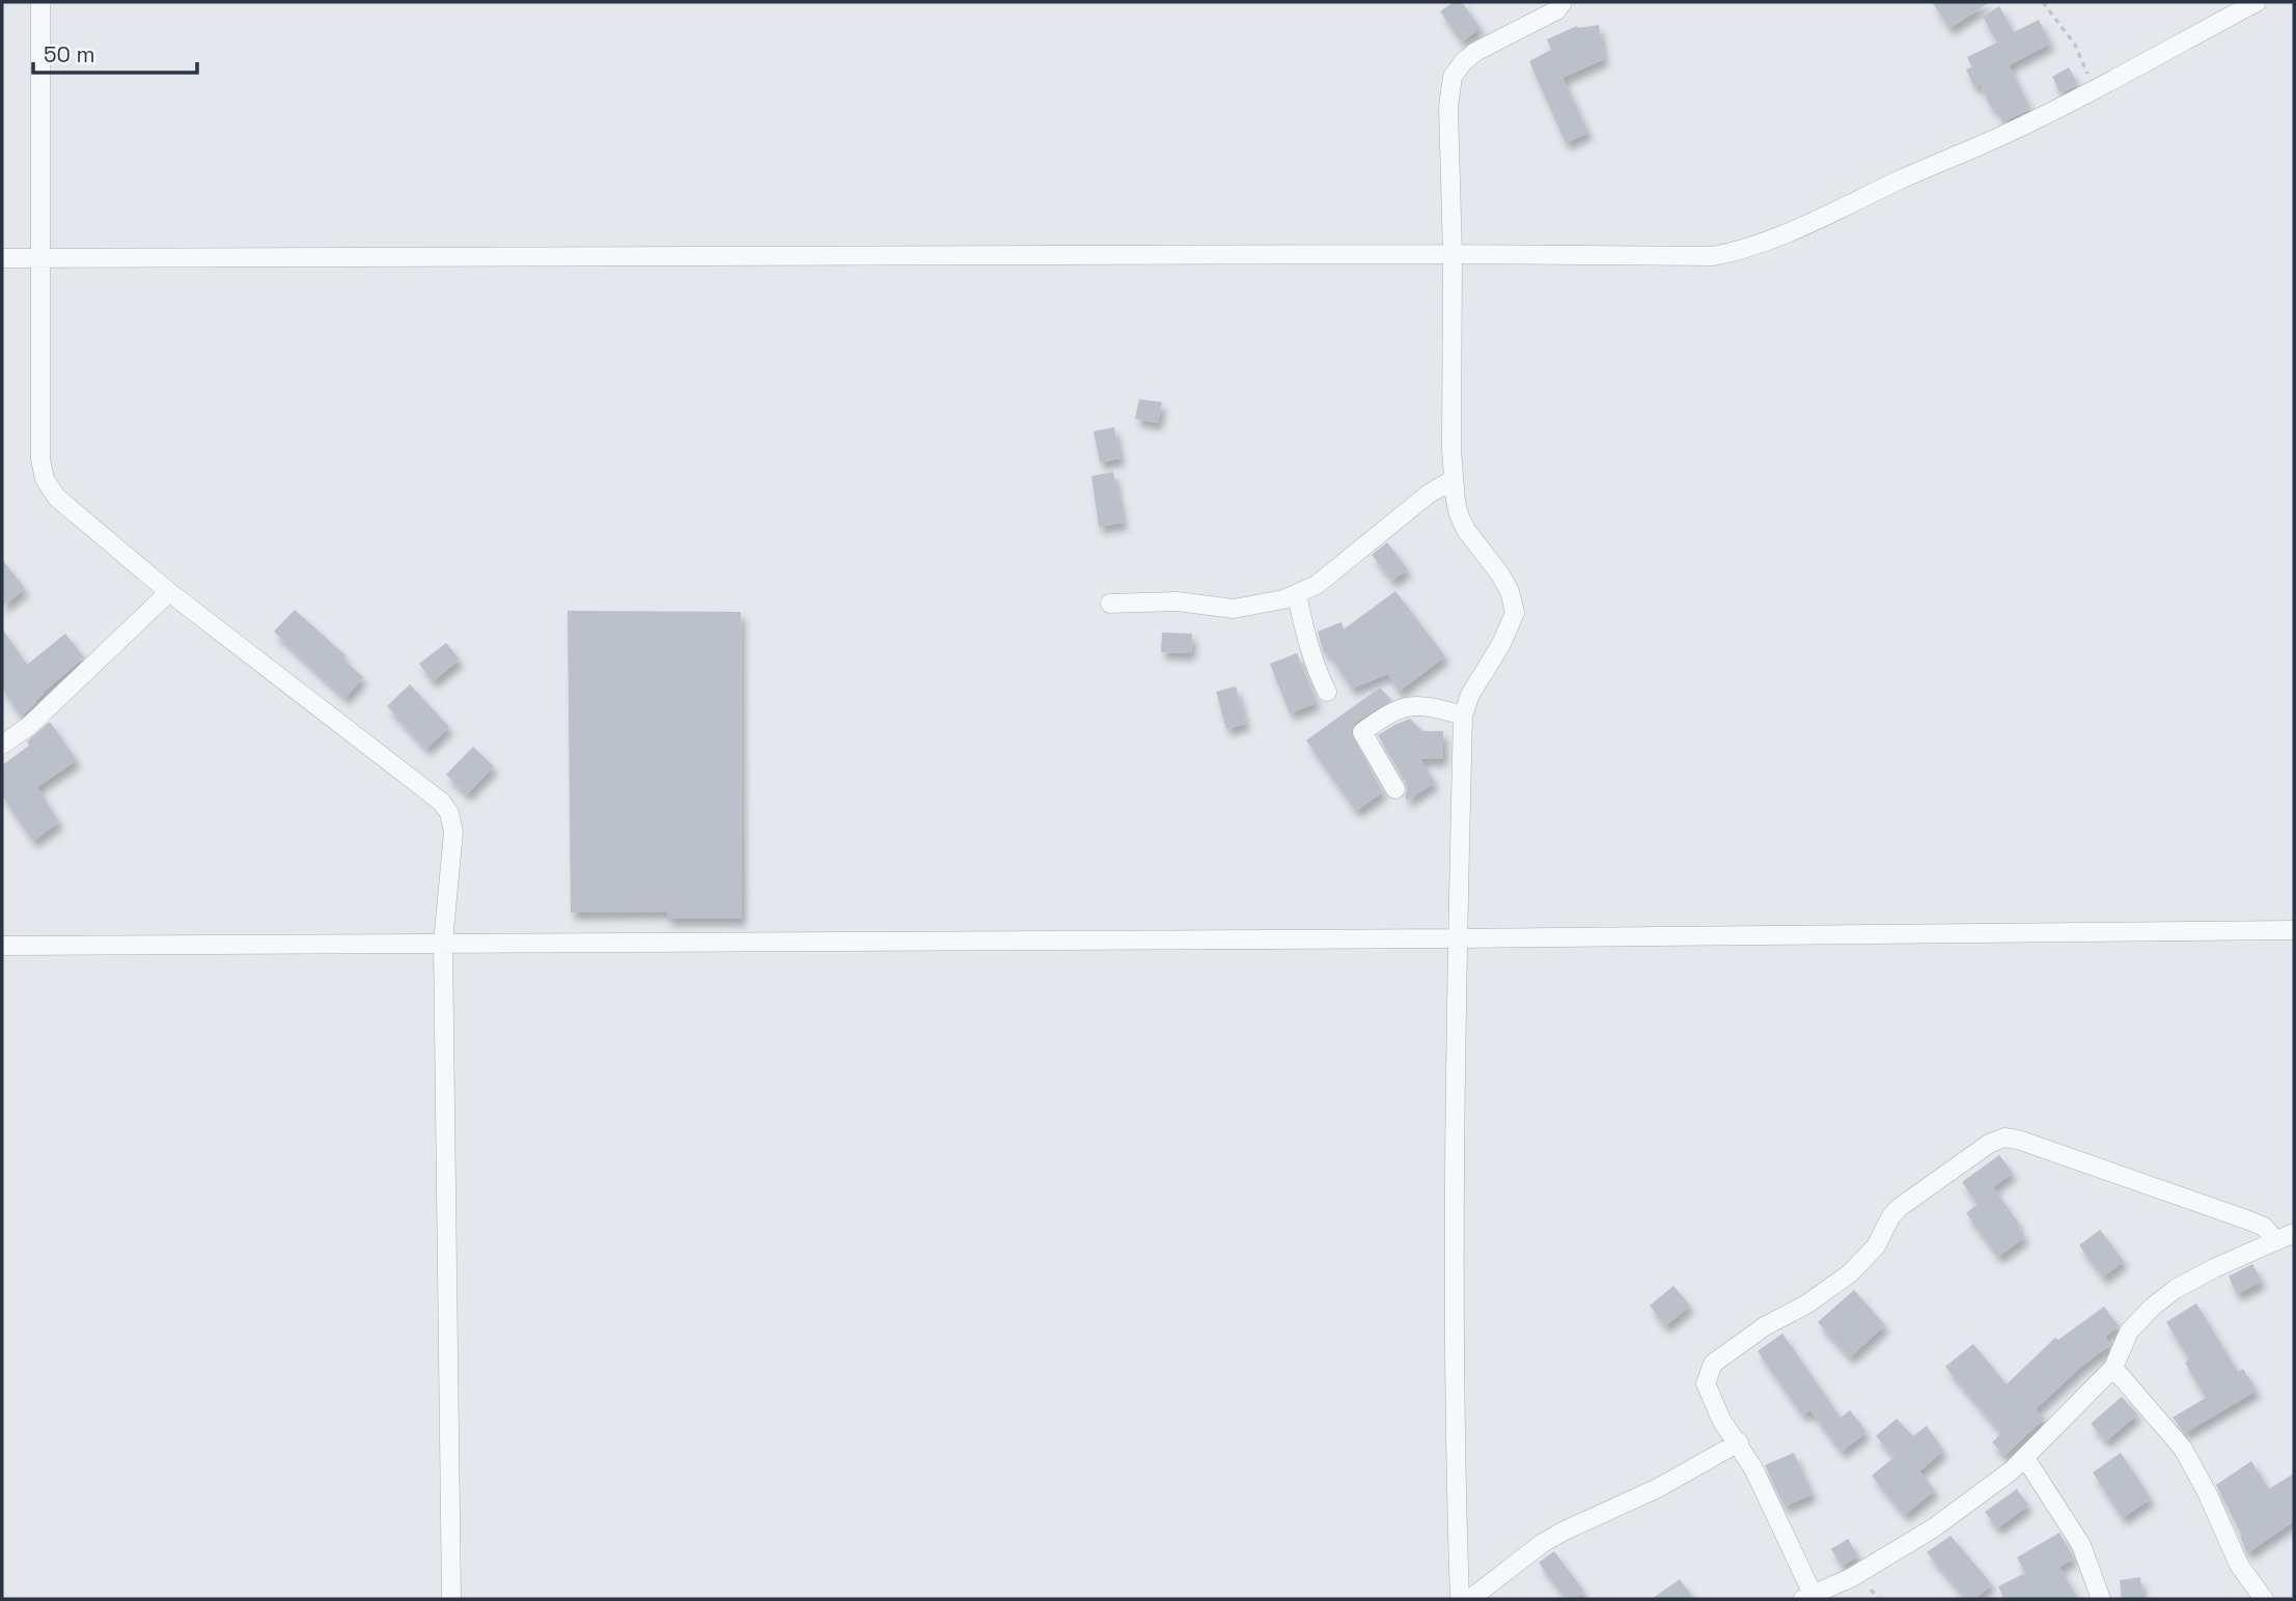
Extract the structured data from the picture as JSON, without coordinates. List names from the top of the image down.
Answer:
{
  "scale_bar": "50 m"
}
